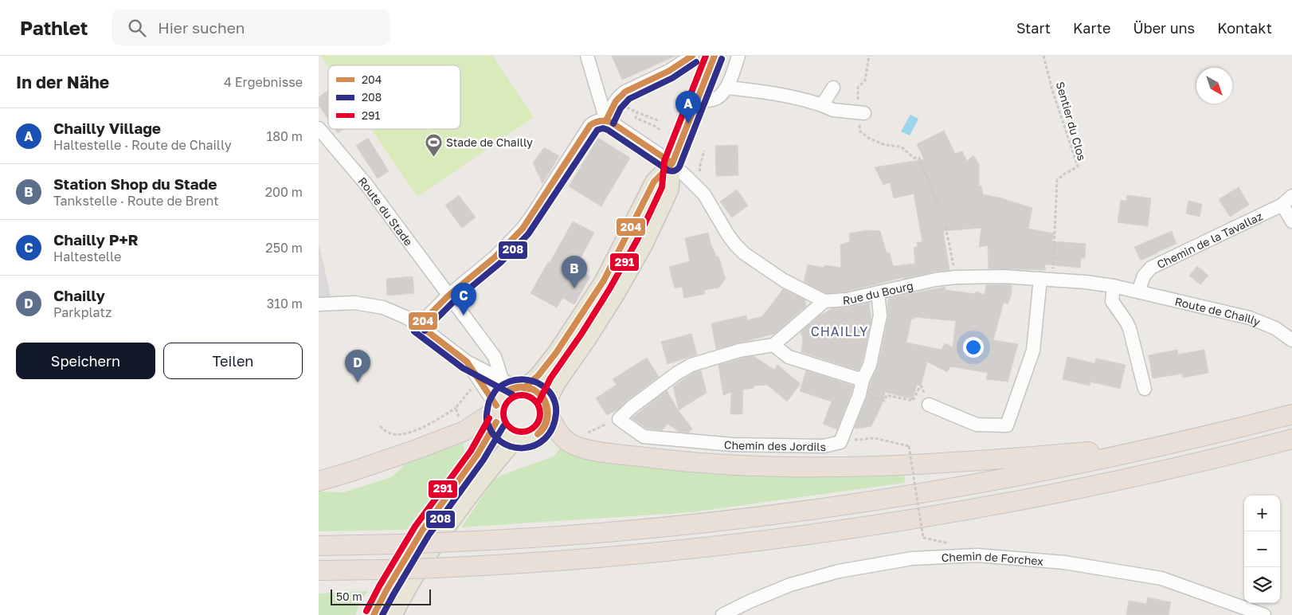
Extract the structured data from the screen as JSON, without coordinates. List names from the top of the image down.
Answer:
{
  "streets": {
    "street": [
      "Route du Stade",
      "Chemin de la Tavallaz",
      "Rue du Bourg",
      "Route de Chailly",
      "Chemin des Jordils",
      "Chemin de Forchex"
    ],
    "path": ["Sentier du Clos"]
  },
  "crossings": [
    ["Sentier du Clos", "Rue du Bourg"],
    ["Chemin de la Tavallaz", "Rue du Bourg"],
    ["Chemin de la Tavallaz", "Route de Chailly"],
    ["Rue du Bourg", "Route de Chailly"],
    ["Rue du Bourg", "Chemin des Jordils"]
  ],
  "districts": ["CHAILLY"],
  "places": {
    "sports": ["Stade de Chailly"]
  },
  "lines": ["transit line 204", "transit line 291", "transit line 208"],
  "legend": ["204", "208", "291"],
  "scale_bar": "50 m",
  "north": "bottom right",
  "page": {
    "header": "Pathlet",
    "search": "Hier suchen",
    "nav": [
      "Start",
      "Karte",
      "Über uns",
      "Kontakt"
    ],
    "heading": ["In der Nähe", "4 Ergebnisse"],
    "pins": [
      "A",
      "B",
      "C",
      "D"
    ],
    "list": [
      {
        "mark": "A",
        "name": "Chailly Village",
        "note": "Haltestelle · Route de Chailly",
        "value": "180 m"
      },
      {
        "mark": "B",
        "name": "Station Shop du Stade",
        "note": "Tankstelle · Route de Brent",
        "value": "200 m"
      },
      {
        "mark": "C",
        "name": "Chailly P+R",
        "note": "Haltestelle",
        "value": "250 m"
      },
      {
        "mark": "D",
        "name": "Chailly",
        "note": "Parkplatz",
        "value": "310 m"
      }
    ],
    "buttons": ["Speichern", "Teilen"],
    "map_buttons": ["+", "−"],
    "scale": "50 m"
  }
}
